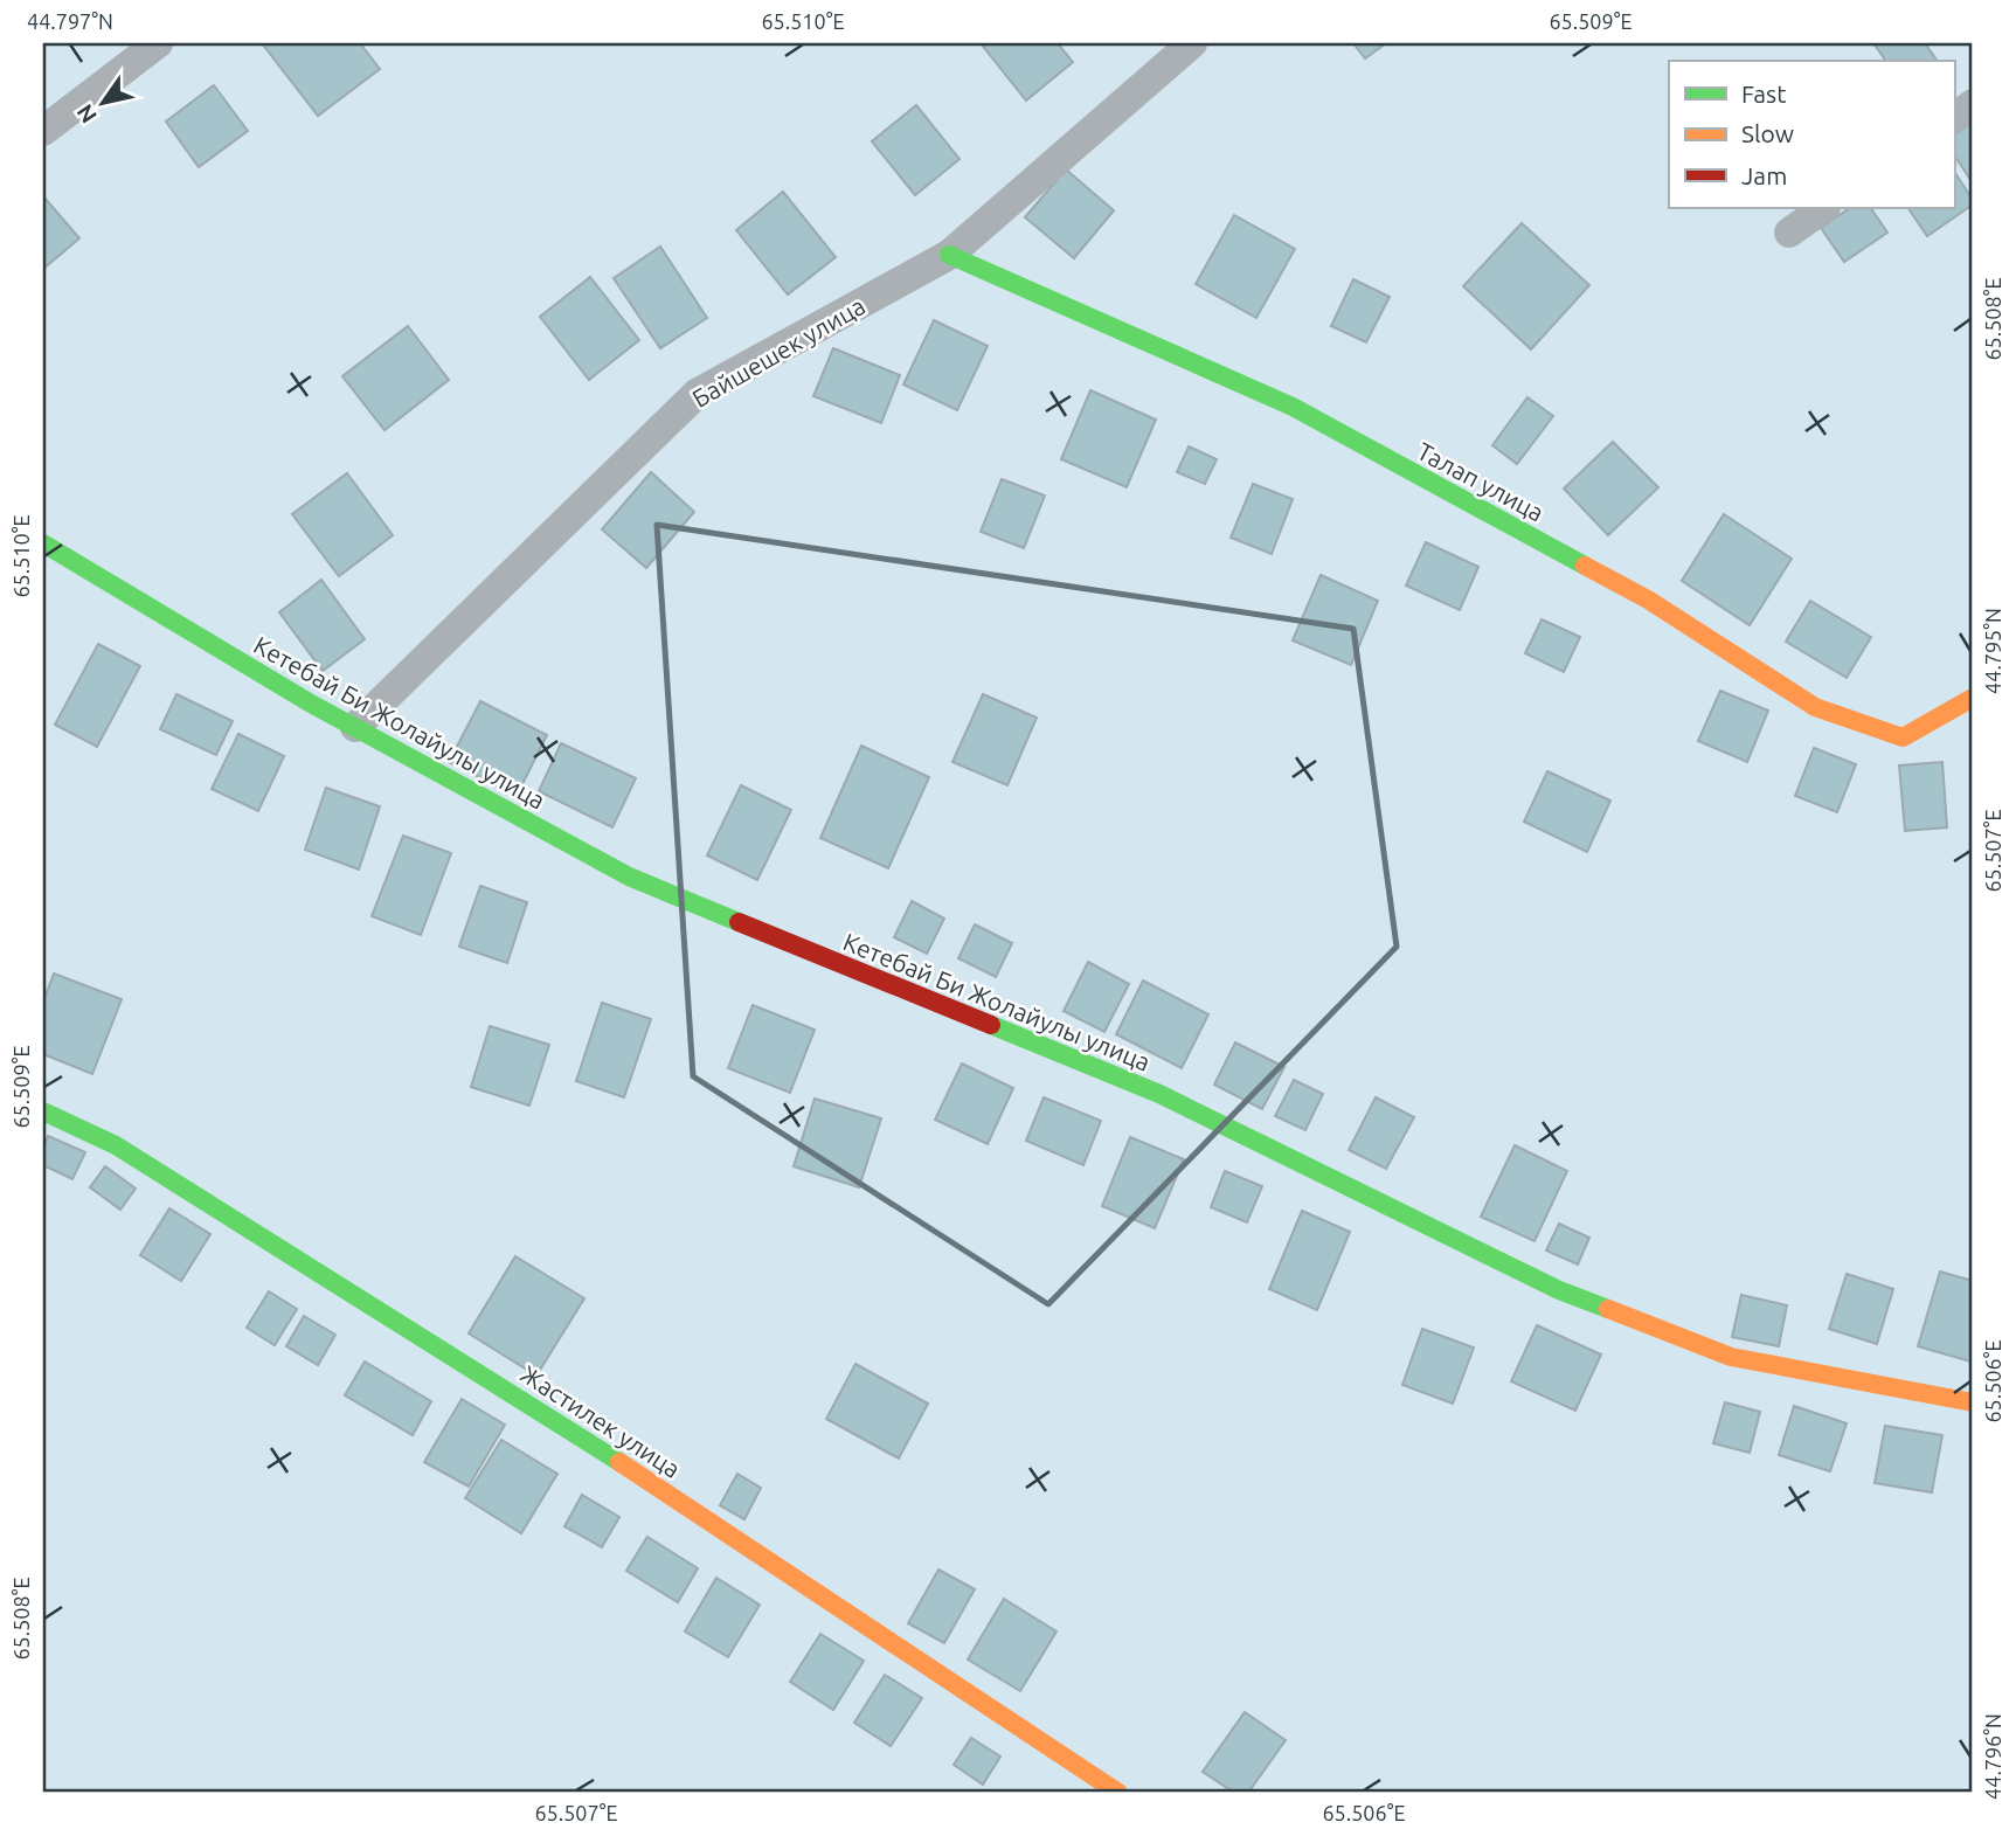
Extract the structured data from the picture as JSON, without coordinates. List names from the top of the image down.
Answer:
{
  "streets": {
    "street": [
      "Байшешек улица",
      "Талап улица",
      "Кетебай Би Жолайулы улица",
      "Жастилек улица"
    ]
  },
  "crossings": [
    ["Байшешек улица", "Талап улица"],
    ["Байшешек улица", "Кетебай Би Жолайулы улица"]
  ],
  "legend": ["Fast", "Slow", "Jam"],
  "north": "bottom left",
  "coordinates": [
    "44.797°N",
    "65.510°E",
    "65.509°E",
    "65.508°E",
    "44.795°N",
    "65.507°E",
    "65.506°E",
    "44.796°N"
  ]
}
